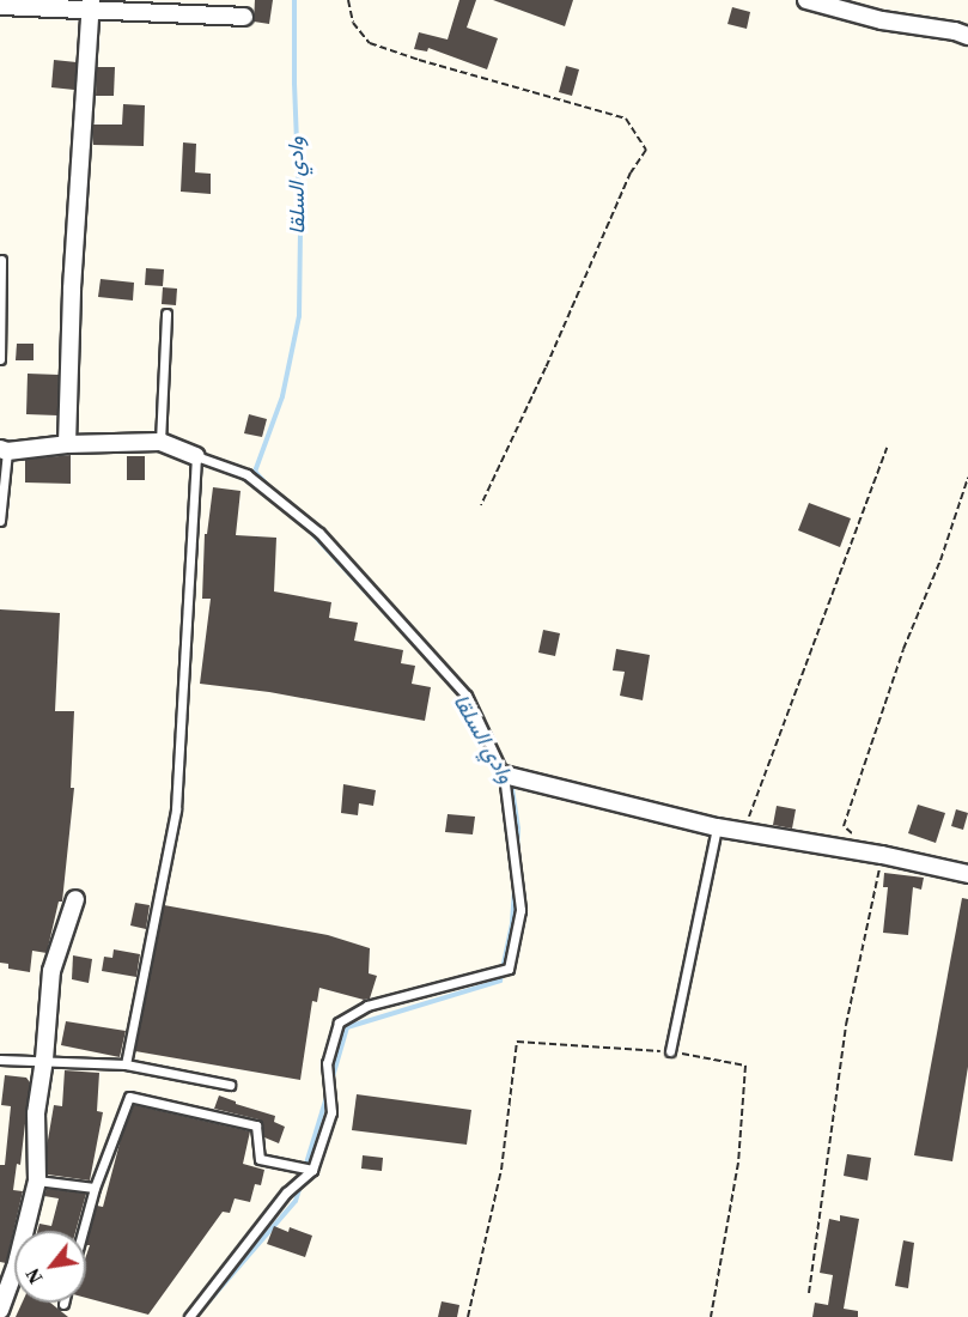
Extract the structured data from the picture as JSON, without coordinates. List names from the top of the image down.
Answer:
{
  "water": ["وادي السلقا"],
  "north": "bottom left"
}
